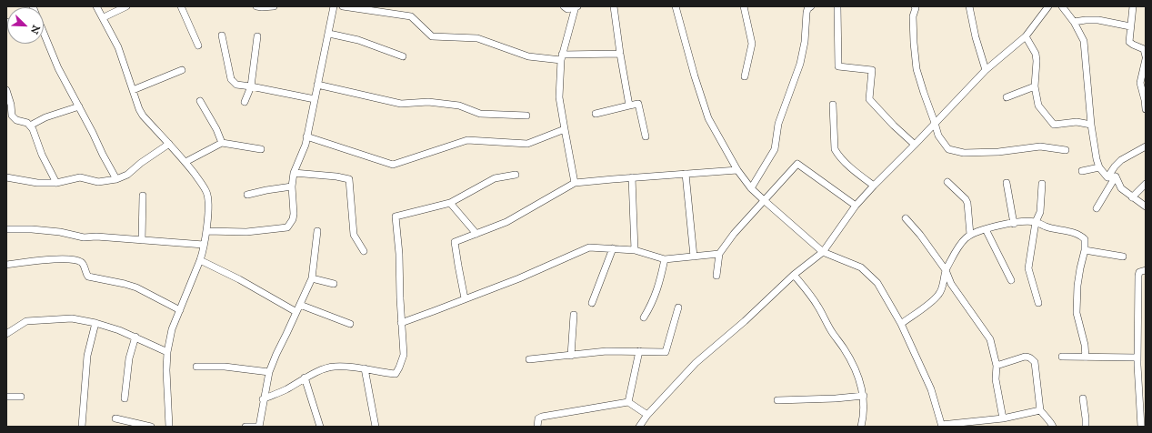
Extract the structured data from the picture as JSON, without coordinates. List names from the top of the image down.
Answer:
{
  "north": "bottom right"
}
